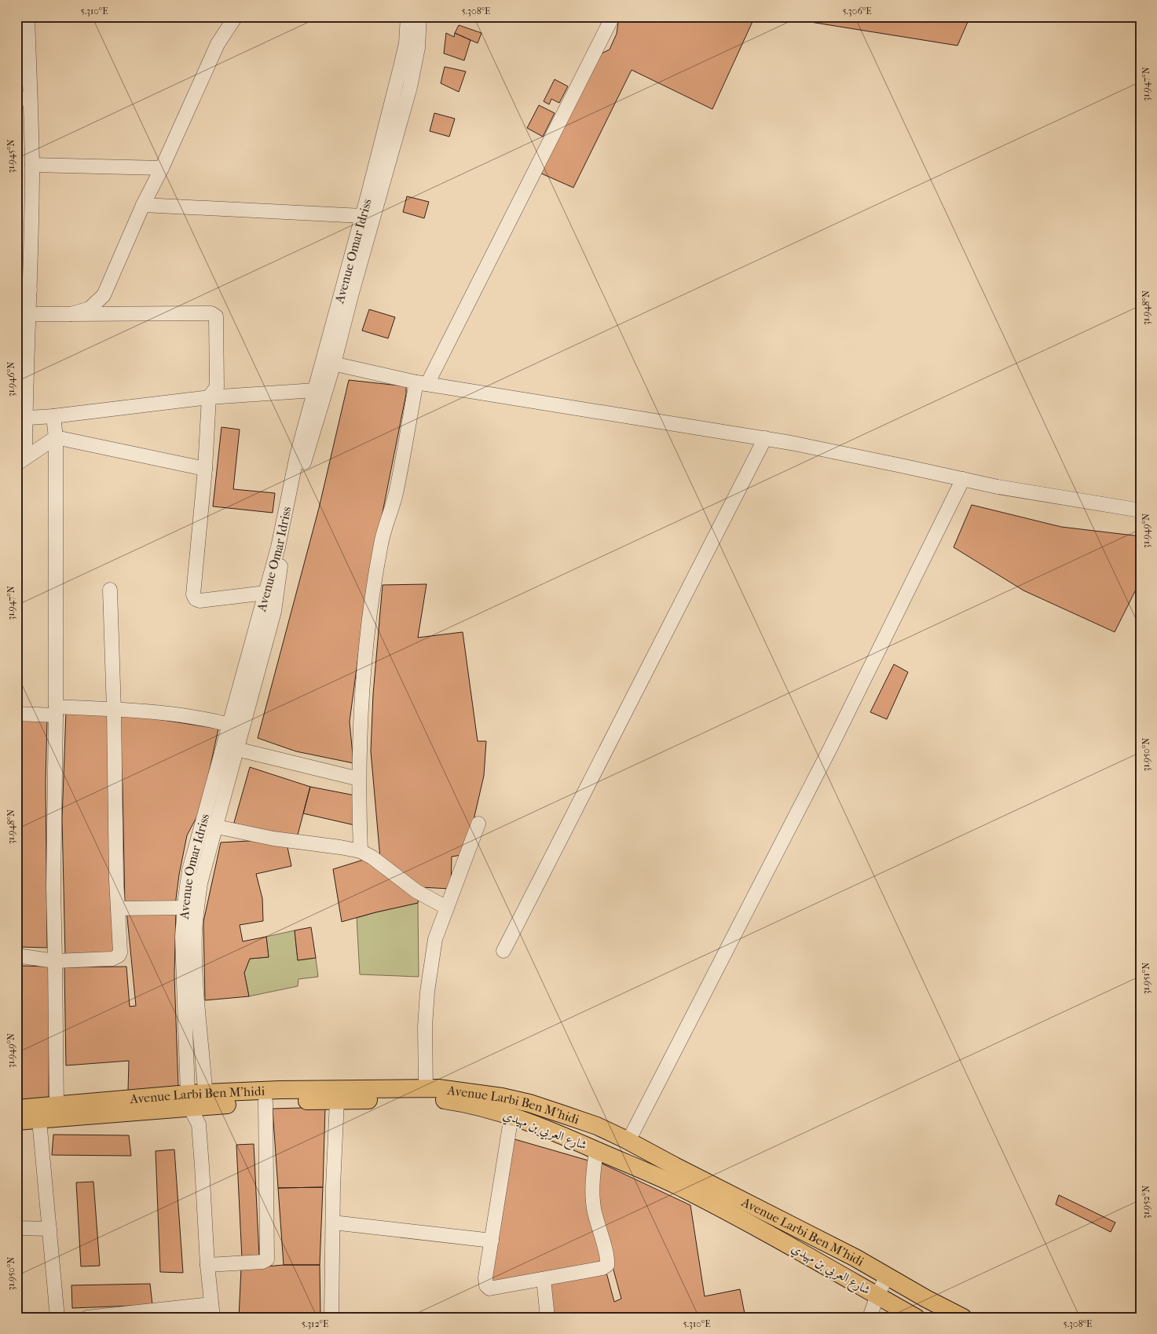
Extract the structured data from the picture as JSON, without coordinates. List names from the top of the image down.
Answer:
{
  "streets": {
    "main road": ["Avenue Larbi Ben M'hidi", "شارع العربي بن مهيدي"],
    "street": ["Avenue Omar Idriss"]
  },
  "crossings": [
    ["Avenue Omar Idriss", "Avenue Larbi Ben M'hidi"],
    ["Avenue Omar Idriss", "شارع العربي بن مهيدي"],
    ["Avenue Larbi Ben M'hidi", "شارع العربي بن مهيدي"]
  ],
  "coordinates": [
    "5.310°E",
    "5.308°E",
    "5.306°E",
    "31.947°N",
    "31.945°N",
    "31.948°N",
    "31.946°N",
    "31.949°N",
    "31.950°N",
    "31.951°N",
    "31.952°N",
    "5.312°E"
  ]
}
